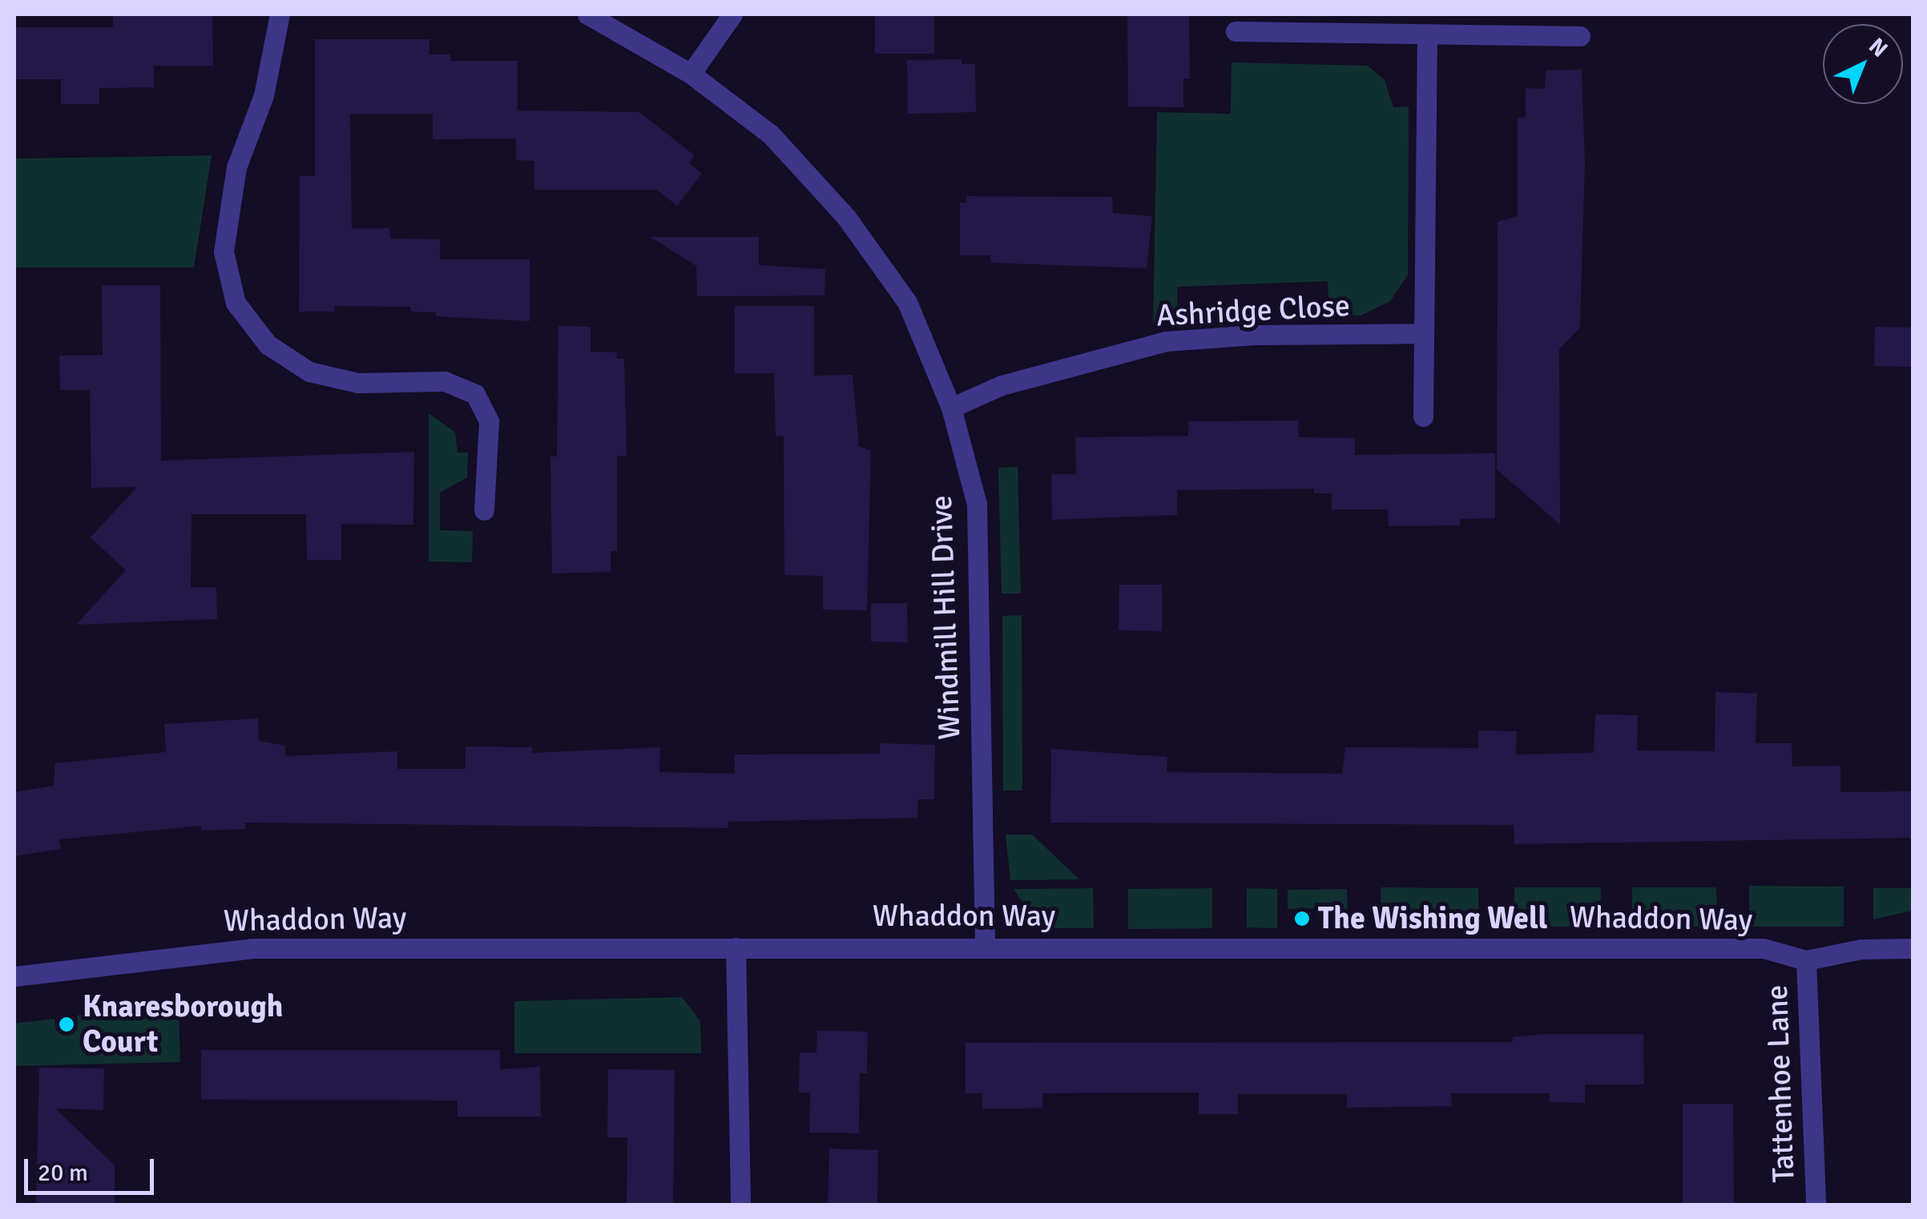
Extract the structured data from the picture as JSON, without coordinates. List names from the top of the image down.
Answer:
{
  "streets": {
    "street": [
      "Ashridge Close",
      "Windmill Hill Drive",
      "Whaddon Way",
      "Tattenhoe Lane"
    ]
  },
  "crossings": [
    ["Ashridge Close", "Windmill Hill Drive"],
    ["Windmill Hill Drive", "Whaddon Way"],
    ["Whaddon Way", "Tattenhoe Lane"]
  ],
  "places": ["The Wishing Well", "Knaresborough Court"],
  "scale_bar": "20 m",
  "north": "top right"
}
